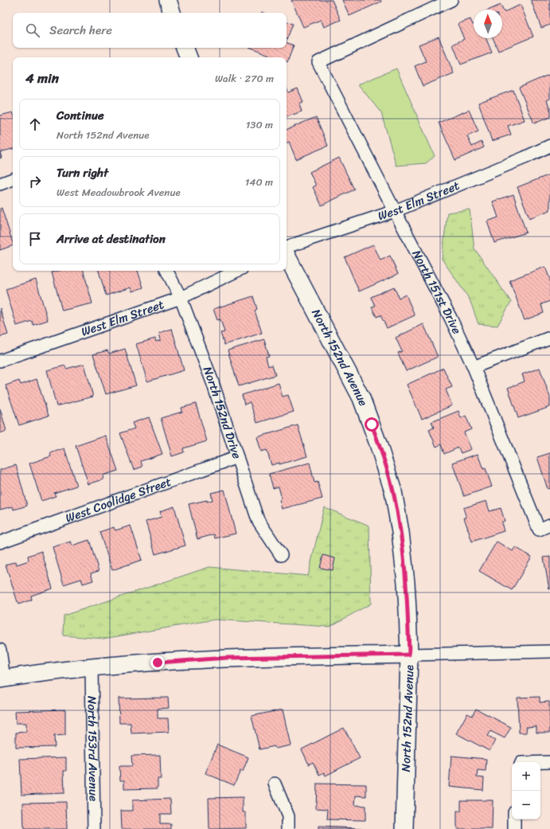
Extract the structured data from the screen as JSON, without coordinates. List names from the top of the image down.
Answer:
{
  "streets": {
    "street": [
      "West Elm Street",
      "North 151st Drive",
      "North 152nd Avenue",
      "North 152nd Drive",
      "West Coolidge Street",
      "North 153rd Avenue"
    ]
  },
  "crossings": [
    ["West Elm Street", "North 151st Drive"],
    ["West Elm Street", "North 152nd Drive"],
    ["North 152nd Drive", "West Coolidge Street"]
  ],
  "north": "top",
  "page": {
    "search": "Search here",
    "heading": ["4 min", "Walk · 270 m"],
    "list": [
      ["Continue", "North 152nd Avenue", "130 m"],
      ["Turn right", "West Meadowbrook Avenue", "140 m"],
      "Arrive at destination"
    ],
    "map_buttons": ["+", "−"]
  }
}
